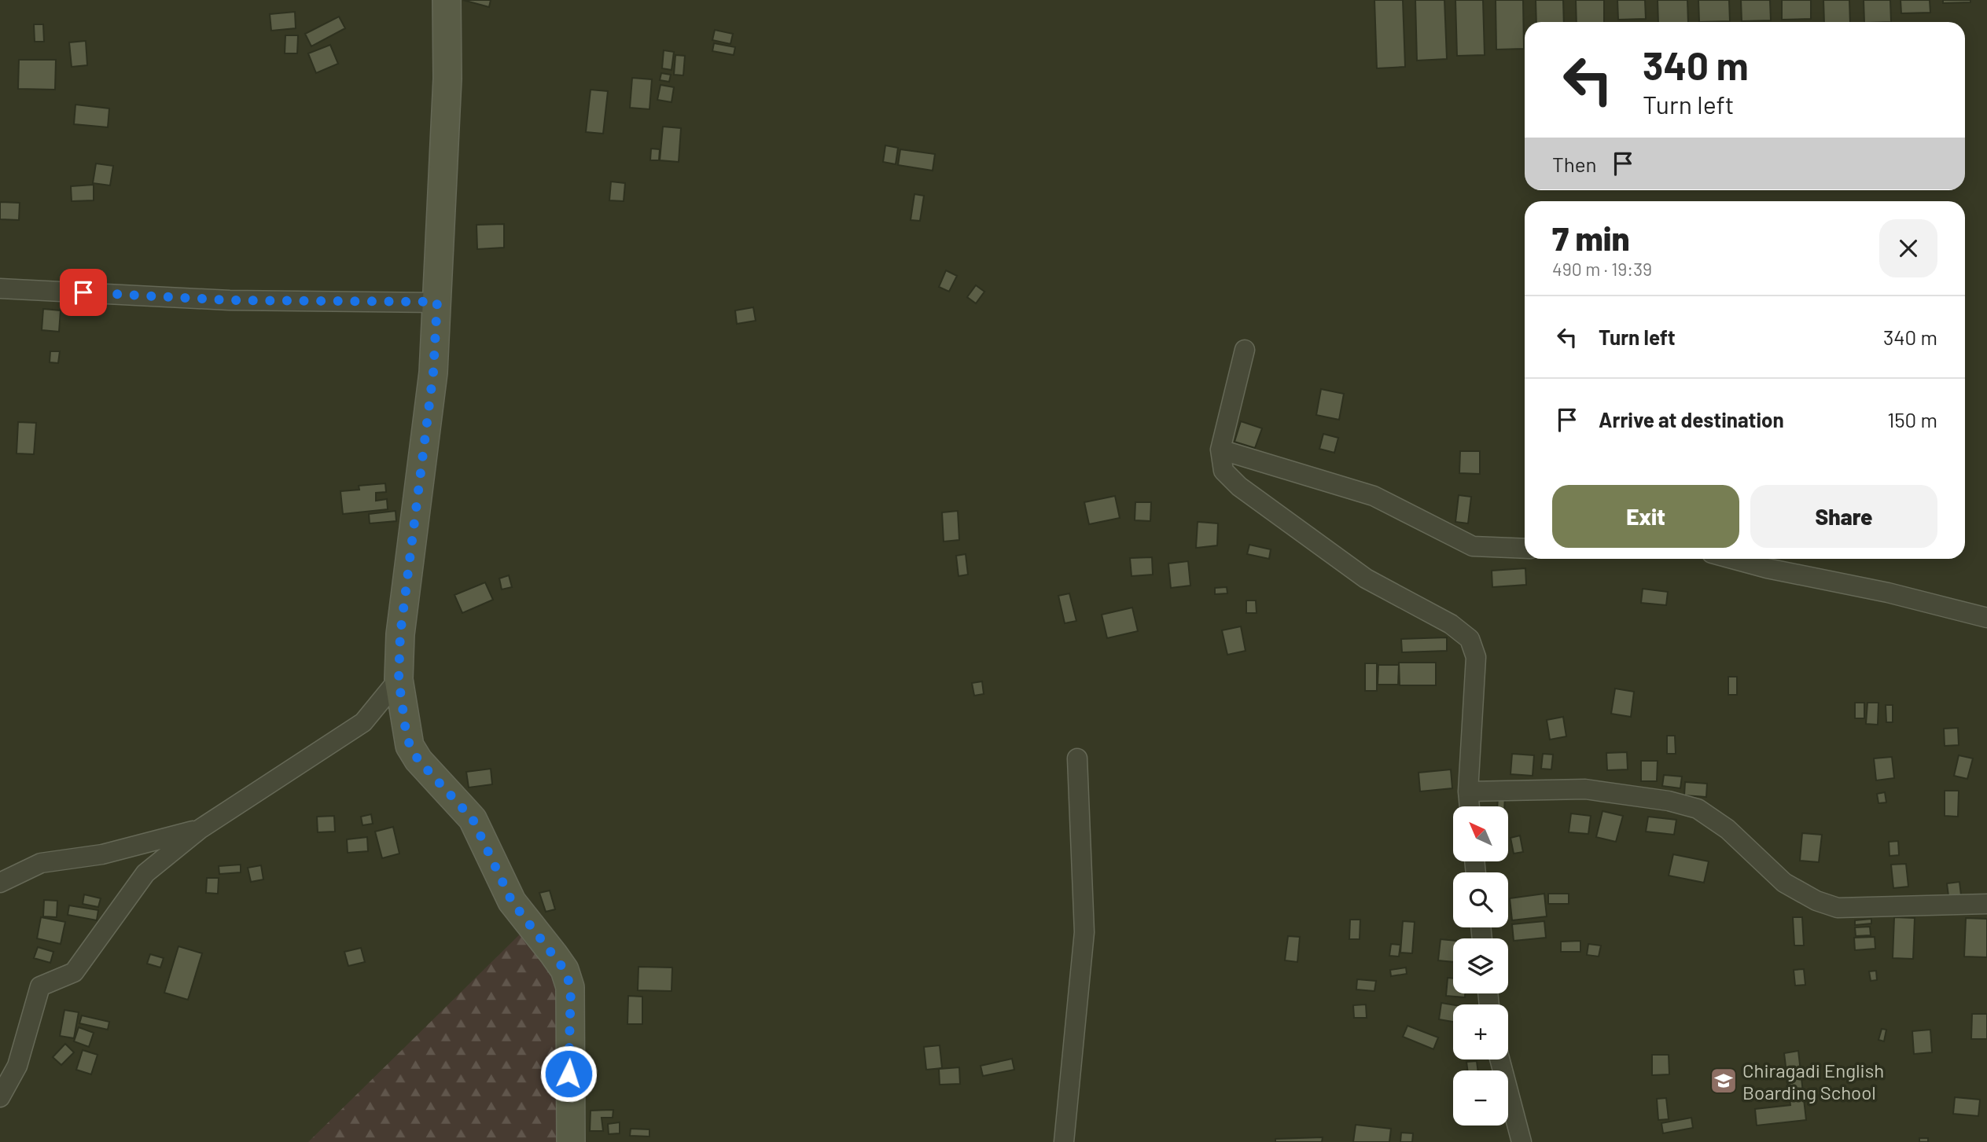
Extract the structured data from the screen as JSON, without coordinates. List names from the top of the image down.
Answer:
{
  "places": {
    "school or university": ["Chiragadi English Boarding School"]
  },
  "north": "top left",
  "page": {
    "turn": ["340 m", "Turn left"],
    "then": "Then",
    "heading": ["7 min", "490 m · 19:39"],
    "list": [
      {
        "name": "Turn left",
        "value": "340 m"
      },
      {
        "name": "Arrive at destination",
        "value": "150 m"
      }
    ],
    "buttons": ["Exit", "Share"],
    "map_buttons": ["+", "−"]
  }
}
